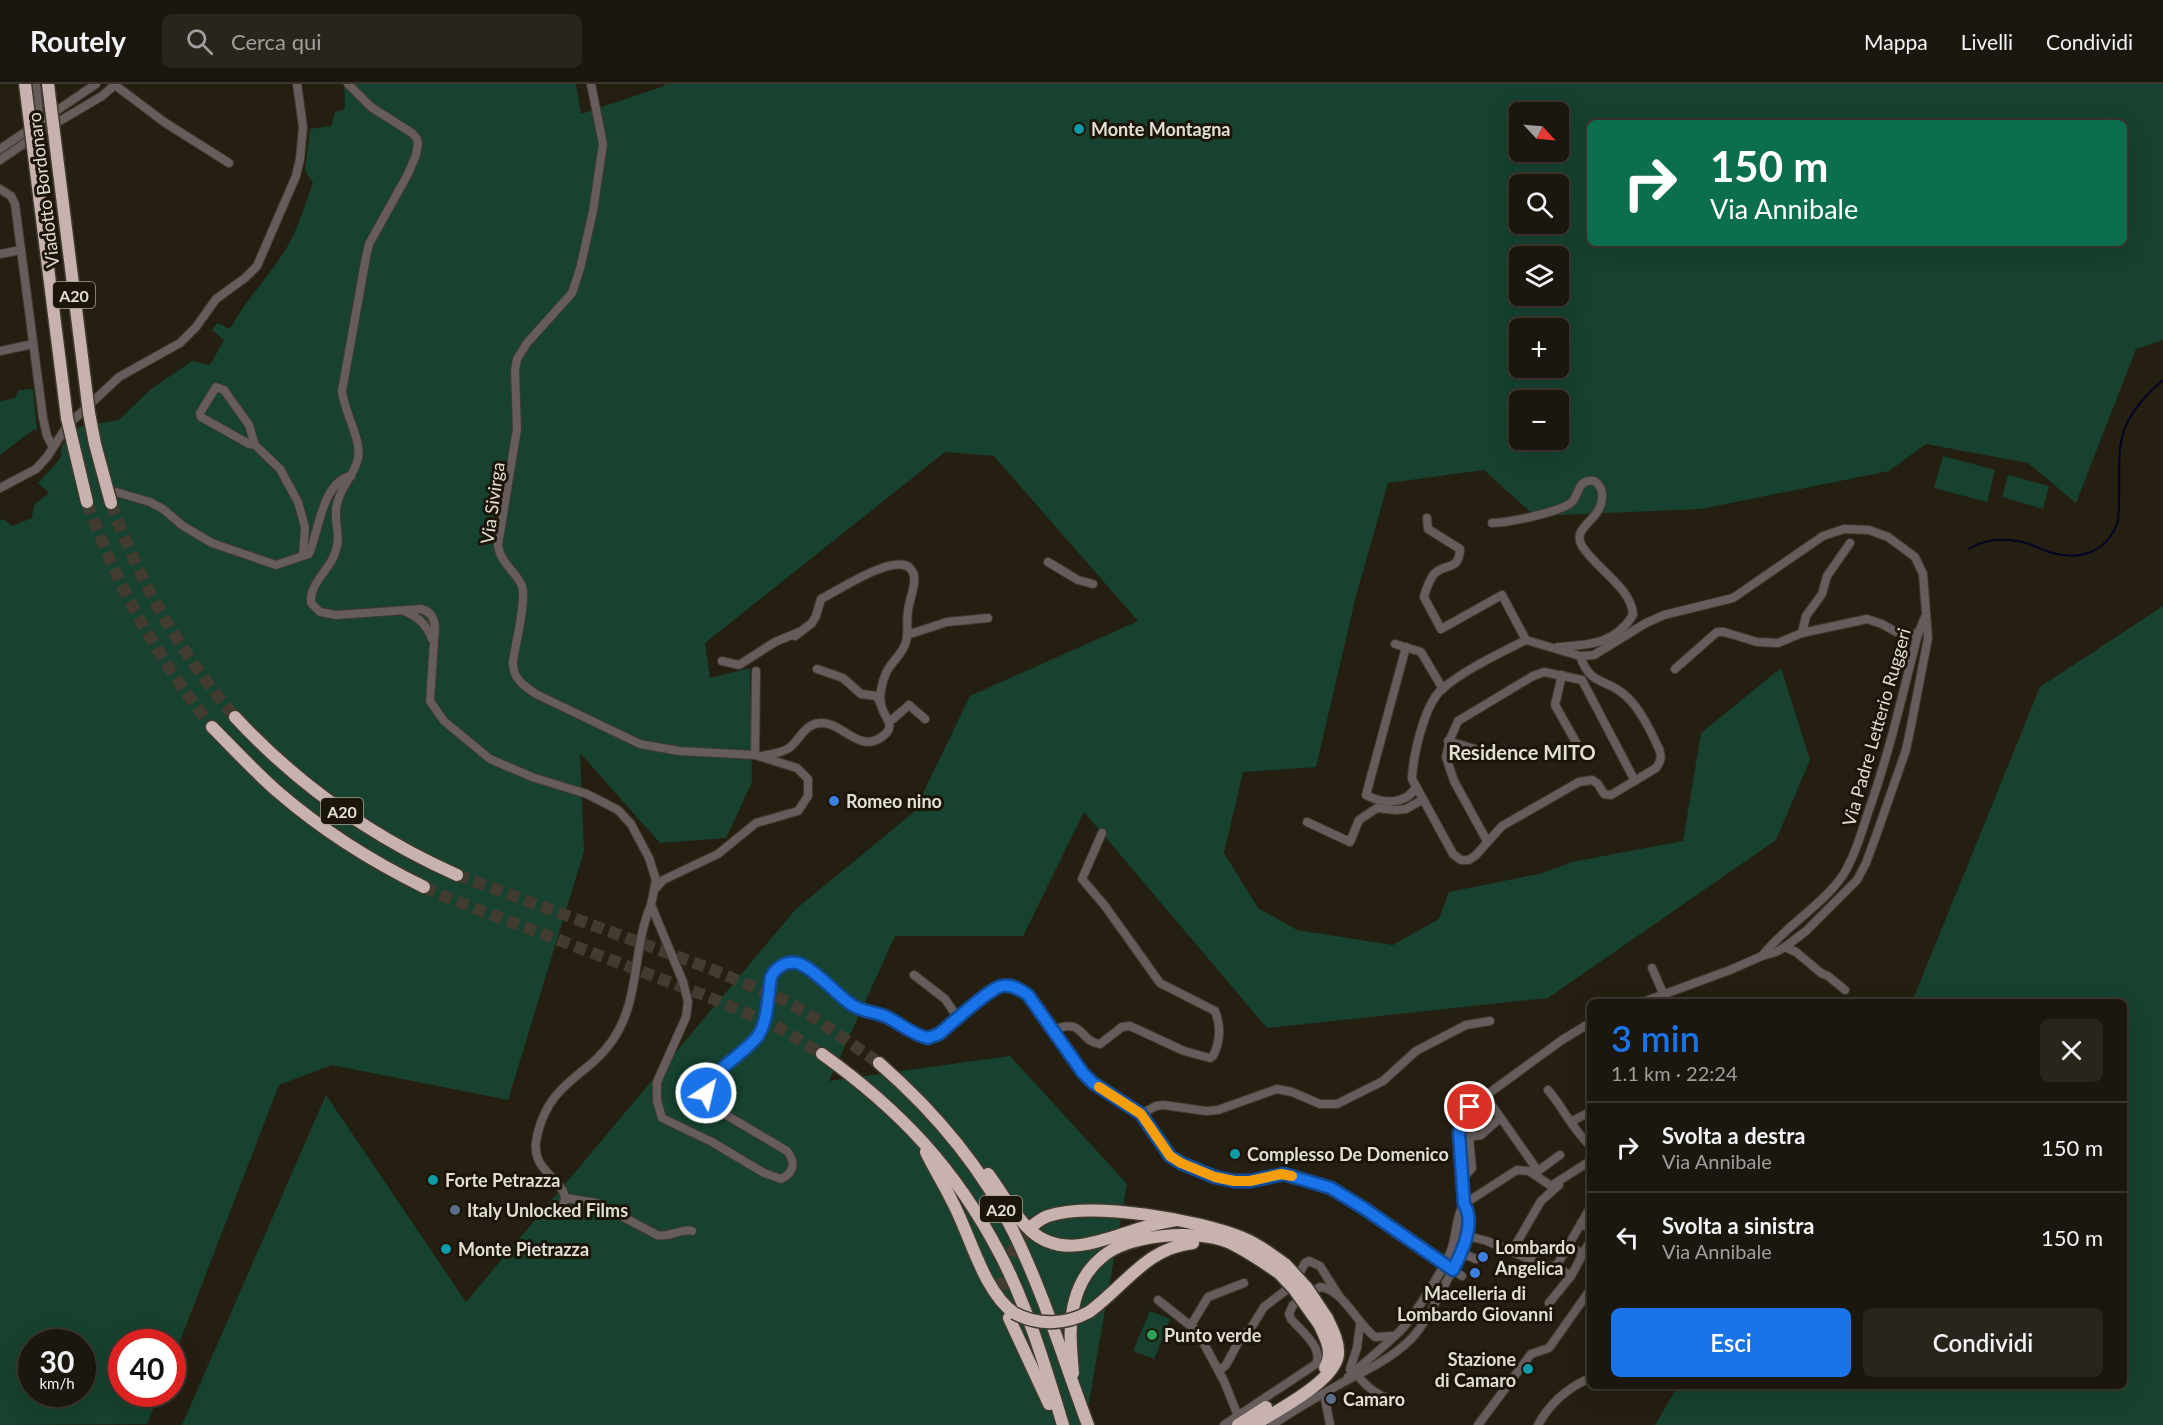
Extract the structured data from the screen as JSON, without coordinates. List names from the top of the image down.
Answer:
{
  "streets": {
    "highway": ["Viadotto Bordonaro", "A20"],
    "street": ["Via Sivirga", "Via Padre Letterio Ruggeri"]
  },
  "districts": ["Residence MITO"],
  "places": [
    "Monte Montagna",
    "Romeo nino",
    "Complesso De Domenico",
    "Forte Petrazza",
    "Italy Unlocked Films",
    "Monte Pietrazza",
    "Lombardo Angelica",
    "Macelleria di Lombardo Giovanni",
    "Punto verde",
    "Stazione di Camaro",
    "Camaro"
  ],
  "north": "bottom right",
  "page": {
    "header": "Routely",
    "search": "Cerca qui",
    "nav": ["Mappa", "Livelli", "Condividi"],
    "map_buttons": ["+", "−"],
    "turn": ["150 m", "Via Annibale"],
    "heading": ["3 min", "1.1 km · 22:24"],
    "list": [
      {
        "name": "Svolta a destra",
        "note": "Via Annibale",
        "value": "150 m"
      },
      {
        "name": "Svolta a sinistra",
        "note": "Via Annibale",
        "value": "150 m"
      }
    ],
    "buttons": ["Esci", "Condividi"],
    "speed": "30 km/h",
    "limit": "40"
  }
}
